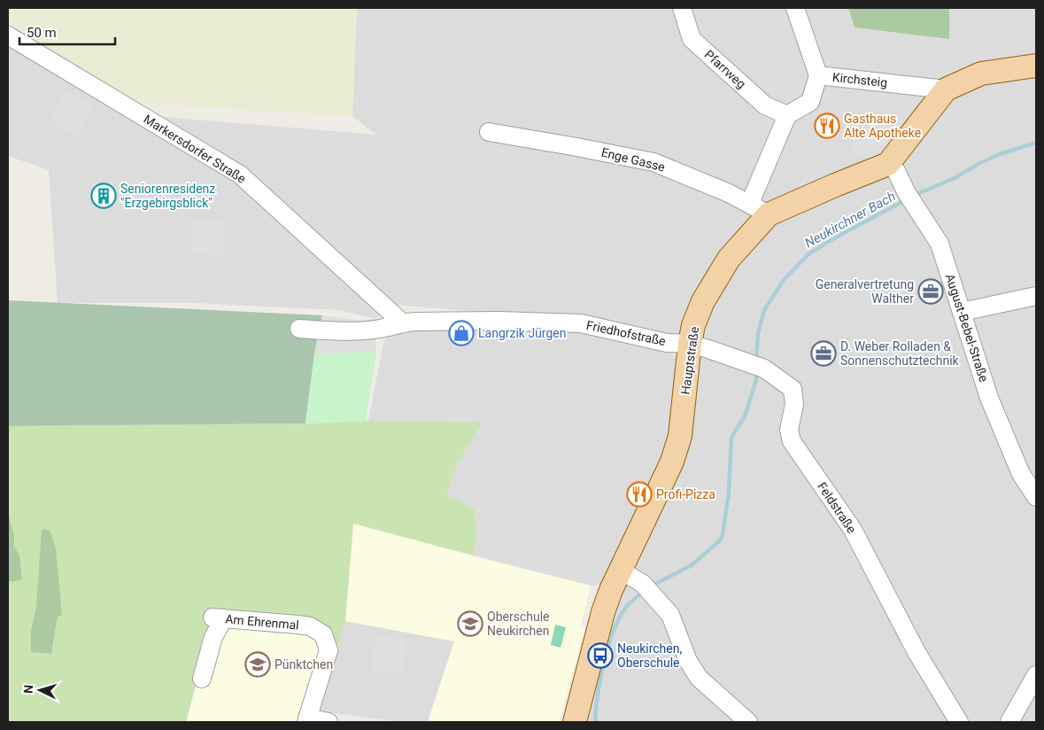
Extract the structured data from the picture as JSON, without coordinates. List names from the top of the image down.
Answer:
{
  "streets": {
    "main road": ["Hauptstraße"],
    "street": [
      "Pfarrweg",
      "Kirchsteig",
      "Markersdorfer Straße",
      "Enge Gasse",
      "August-Bebel-Straße",
      "Friedhofstraße",
      "Feldstraße",
      "Am Ehrenmal"
    ]
  },
  "crossings": [
    ["Markersdorfer Straße", "Friedhofstraße"],
    ["Enge Gasse", "Hauptstraße"],
    ["August-Bebel-Straße", "Hauptstraße"],
    ["Friedhofstraße", "Hauptstraße"],
    ["Friedhofstraße", "Feldstraße"],
    ["Hauptstraße", "Feldstraße"]
  ],
  "water": ["Neukirchner Bach"],
  "places": {
    "restaurant": ["Gasthaus Alte Apotheke", "Profi-Pizza"],
    "building": ["Seniorenresidenz \"Erzgebirgsblick\""],
    "office": ["Generalvertretung Walther", "D. Weber Rolladen & Sonnenschutztechnik"],
    "shop": ["Langrzik Jürgen"],
    "school or university": ["Oberschule Neukirchen", "Pünktchen"],
    "bus stop": ["Neukirchen, Oberschule"]
  },
  "scale_bar": "50 m",
  "north": "left"
}
